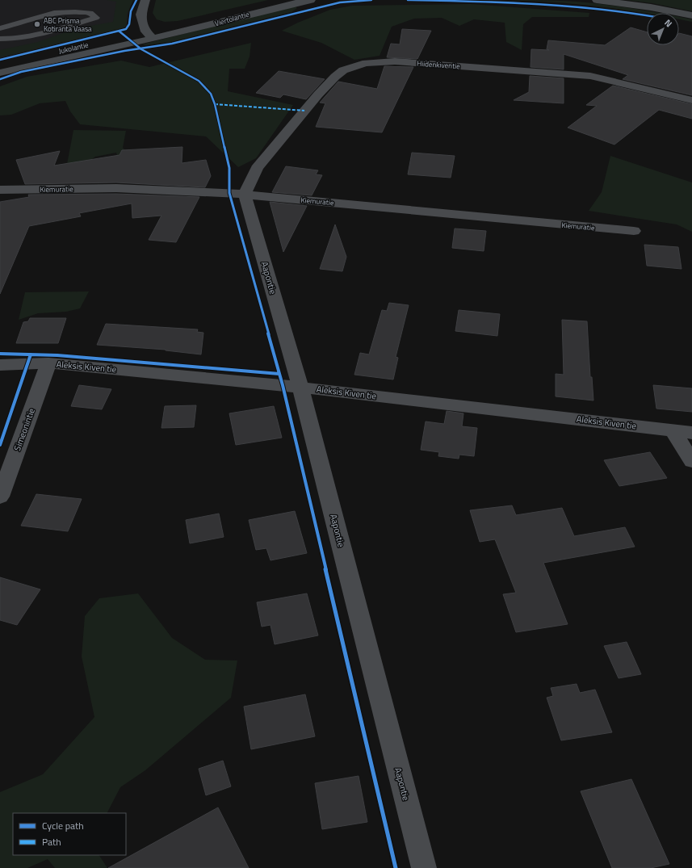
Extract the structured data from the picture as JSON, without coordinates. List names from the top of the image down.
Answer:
{
  "streets": {
    "street": [
      "Viertolantie",
      "Jukolantie",
      "Hiidenkiventie",
      "Kiemuratie",
      "Aapontie",
      "Aleksis Kiven tie",
      "Simeonintie"
    ]
  },
  "crossings": [
    ["Viertolantie", "Jukolantie"],
    ["Hiidenkiventie", "Kiemuratie"],
    ["Hiidenkiventie", "Aapontie"],
    ["Kiemuratie", "Aapontie"],
    ["Aapontie", "Aleksis Kiven tie"],
    ["Aleksis Kiven tie", "Simeonintie"]
  ],
  "places": ["ABC Prisma Kotiranta Vaasa"],
  "legend": ["Cycle path", "Path"],
  "north": "top right"
}
